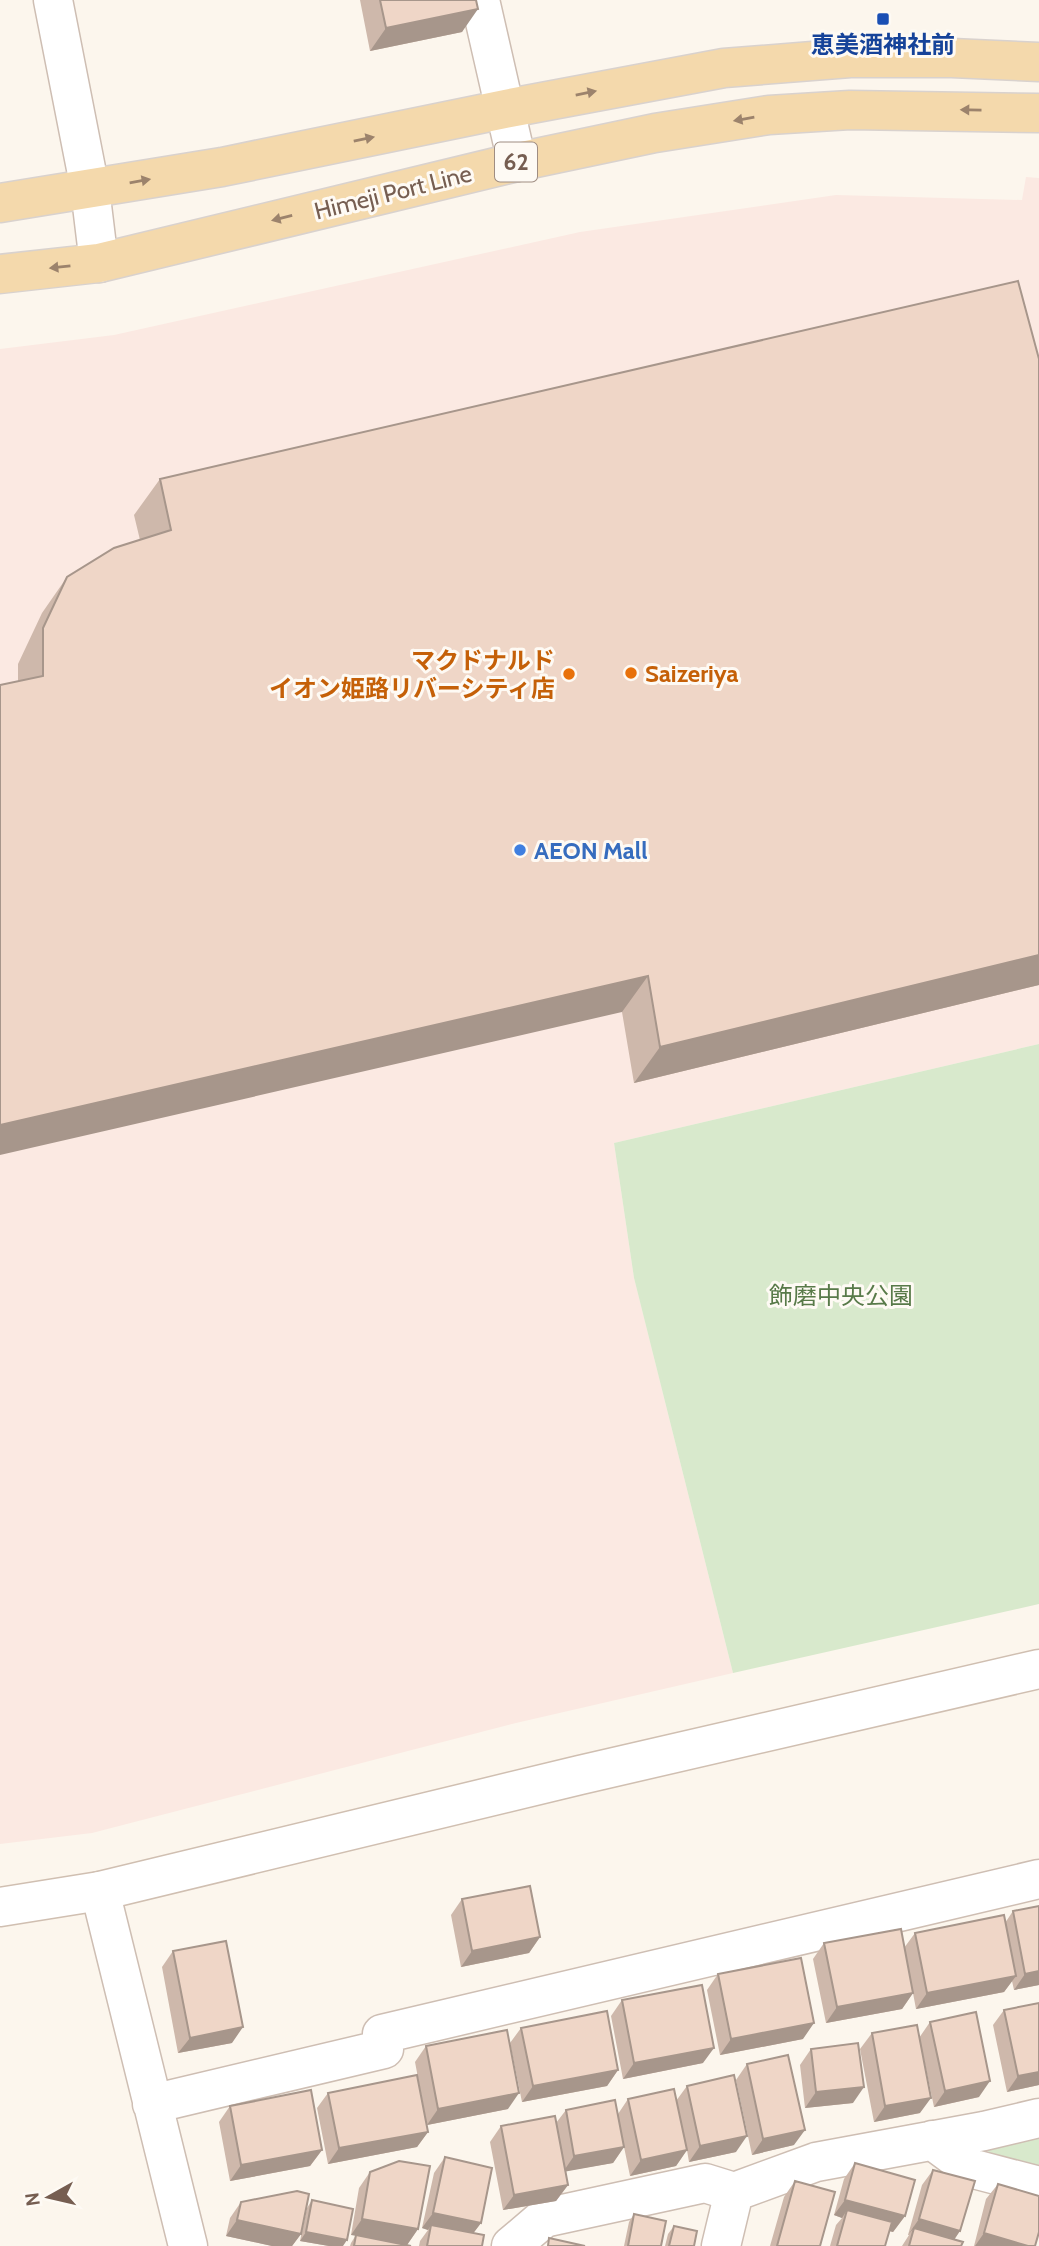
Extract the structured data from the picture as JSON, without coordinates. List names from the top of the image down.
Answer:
{
  "streets": {
    "main road": ["62", "Himeji Port Line"]
  },
  "parks": ["飾磨中央公園"],
  "places": {
    "transit": ["恵美酒神社前"],
    "other": ["Saizeriya", "マクドナルド イオン姫路リバーシティ店", "AEON Mall"]
  },
  "north": "left"
}
